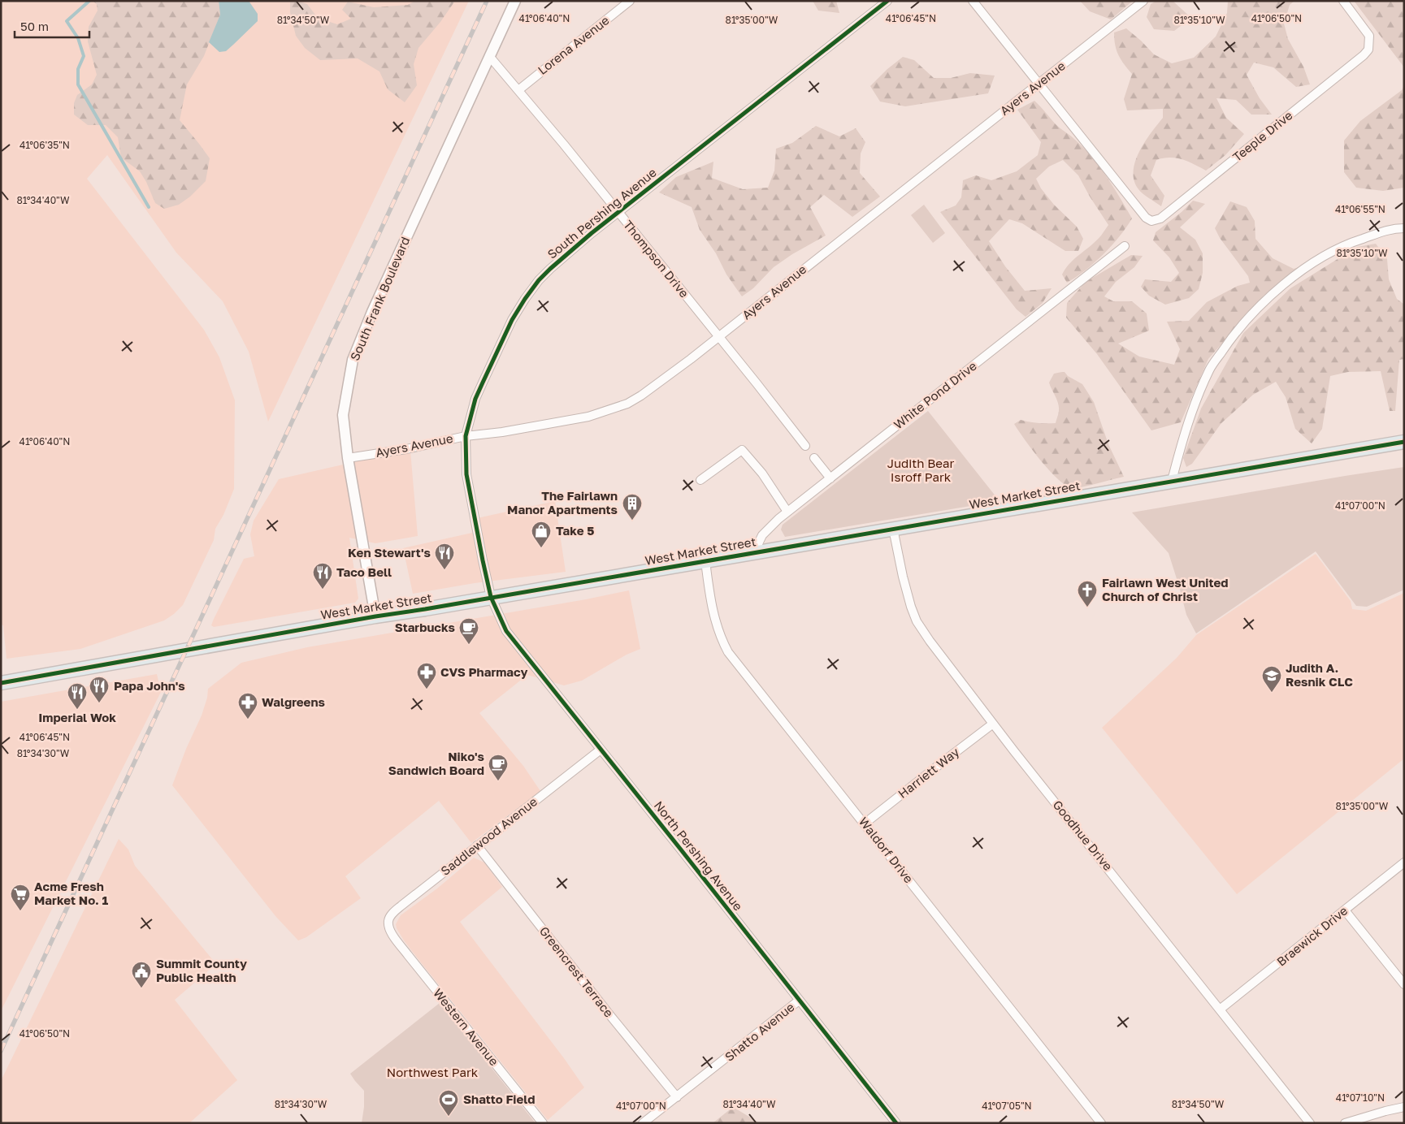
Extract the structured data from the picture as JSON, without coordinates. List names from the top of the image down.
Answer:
{
  "streets": {
    "main road": ["West Market Street"],
    "street": [
      "Lorena Avenue",
      "Ayers Avenue",
      "Teeple Drive",
      "South Pershing Avenue",
      "Thompson Drive",
      "South Frank Boulevard",
      "White Pond Drive",
      "Harriett Way",
      "Goodhue Drive",
      "Saddlewood Avenue",
      "Waldorf Drive",
      "North Pershing Avenue",
      "Braewick Drive",
      "Greencrest Terrace",
      "Western Avenue",
      "Shatto Avenue"
    ]
  },
  "crossings": [
    ["Lorena Avenue", "Thompson Drive"],
    ["Ayers Avenue", "Teeple Drive"],
    ["Ayers Avenue", "South Pershing Avenue"],
    ["Ayers Avenue", "Thompson Drive"],
    ["Ayers Avenue", "South Frank Boulevard"],
    ["South Pershing Avenue", "Thompson Drive"],
    ["South Pershing Avenue", "West Market Street"],
    ["South Pershing Avenue", "North Pershing Avenue"],
    ["Thompson Drive", "South Frank Boulevard"],
    ["South Frank Boulevard", "West Market Street"],
    ["White Pond Drive", "West Market Street"],
    ["West Market Street", "Goodhue Drive"],
    ["West Market Street", "Waldorf Drive"],
    ["West Market Street", "North Pershing Avenue"],
    ["Harriett Way", "Goodhue Drive"],
    ["Harriett Way", "Waldorf Drive"],
    ["Goodhue Drive", "Braewick Drive"],
    ["Saddlewood Avenue", "North Pershing Avenue"],
    ["Saddlewood Avenue", "Greencrest Terrace"],
    ["Saddlewood Avenue", "Western Avenue"],
    ["North Pershing Avenue", "Shatto Avenue"],
    ["Greencrest Terrace", "Shatto Avenue"]
  ],
  "parks": ["Judith Bear Isroff Park", "Northwest Park"],
  "places": {
    "building": ["The Fairlawn Manor Apartments"],
    "shop": ["Take 5"],
    "restaurant": [
      "Ken Stewart's",
      "Taco Bell",
      "Papa John's",
      "Imperial Wok"
    ],
    "church": ["Fairlawn West United Church of Christ"],
    "cafe": ["Starbucks", "Niko's Sandwich Board"],
    "pharmacy": ["CVS Pharmacy", "Walgreens"],
    "school or university": ["Judith A. Resnik CLC"],
    "supermarket": ["Acme Fresh Market No. 1"],
    "public building": ["Summit County Public Health"],
    "sports": ["Shatto Field"]
  },
  "scale_bar": "50 m",
  "coordinates": [
    "41°06'40\"N",
    "41°06'45\"N",
    "41°06'50\"N",
    "81°34'50\"W",
    "81°35'00\"W",
    "81°35'10\"W",
    "41°06'35\"N",
    "81°34'40\"W",
    "41°06'55\"N",
    "41°07'00\"N",
    "81°34'30\"W",
    "41°07'10\"N",
    "41°07'05\"N"
  ]
}
